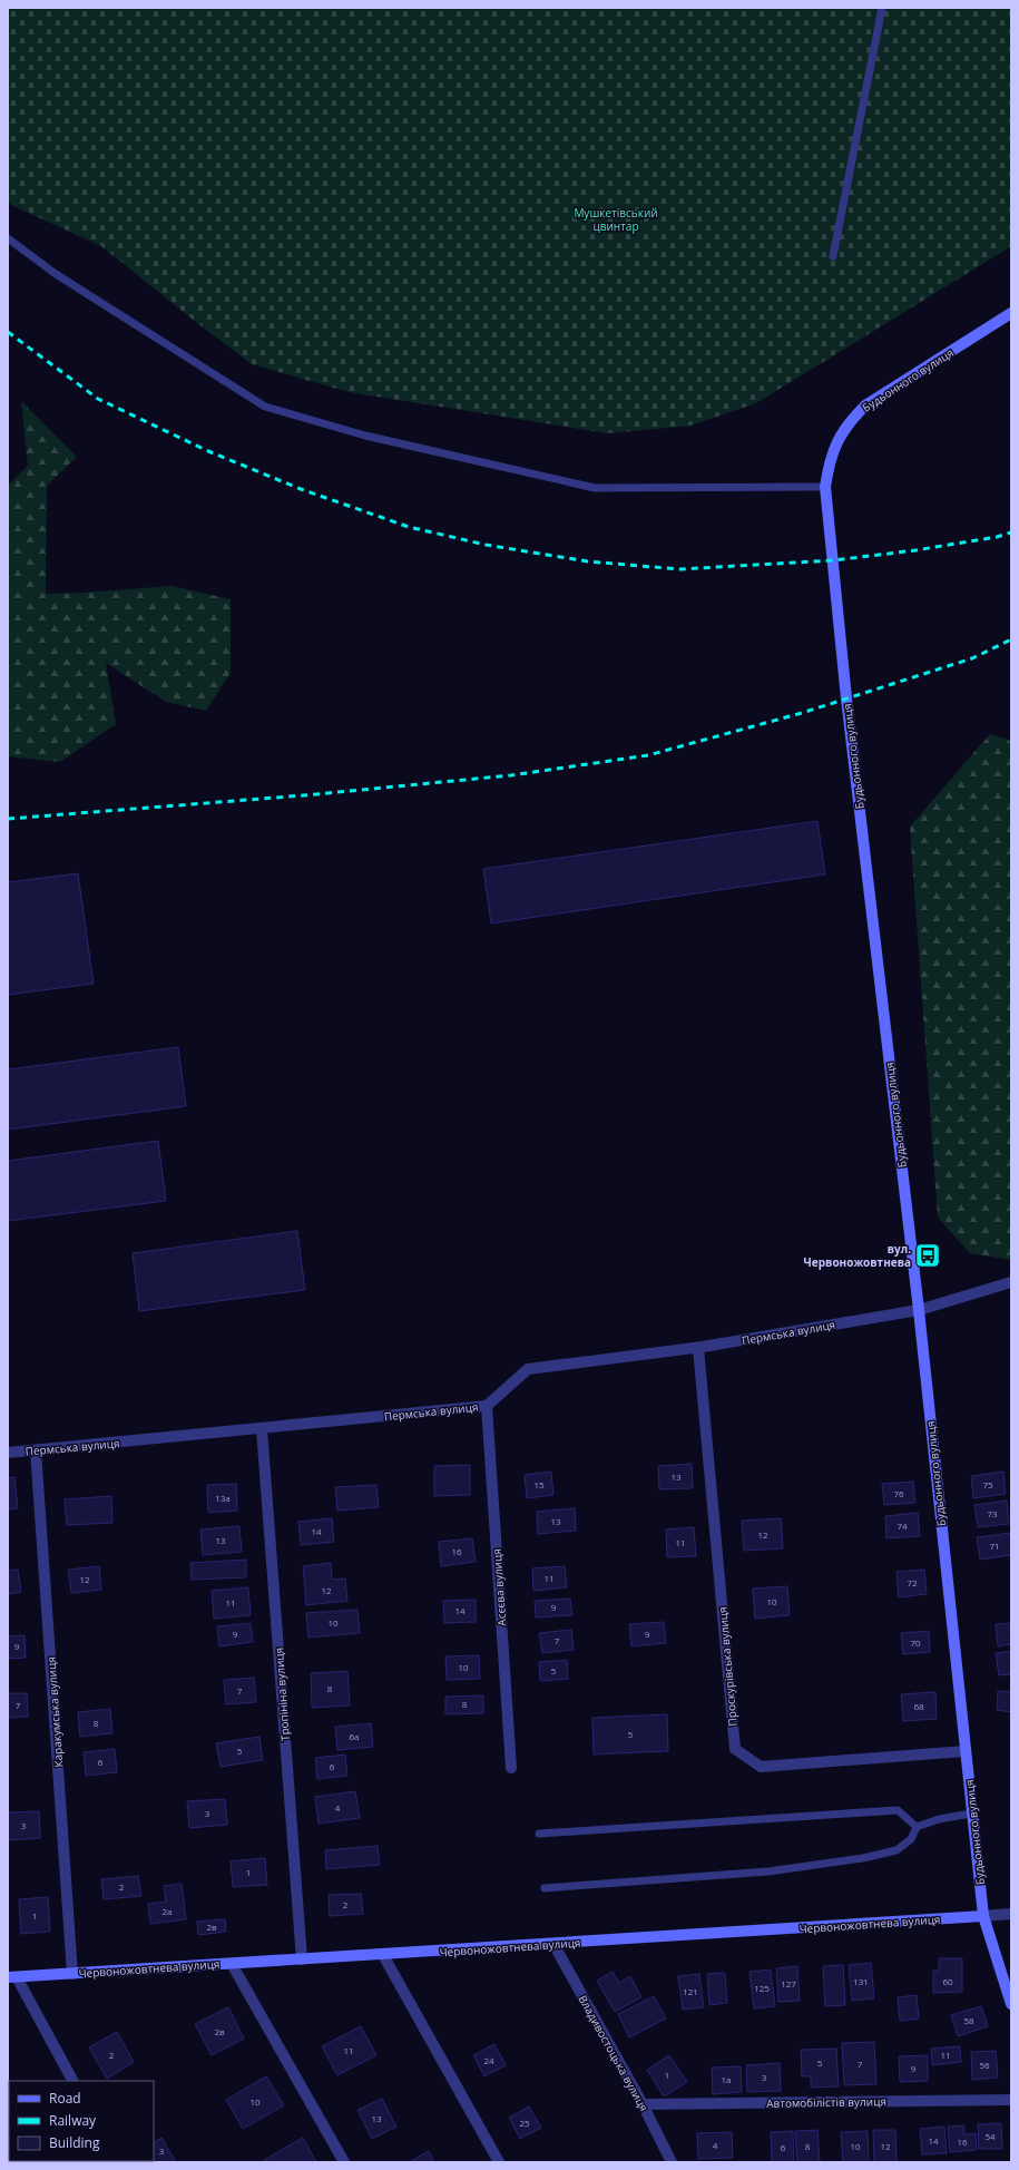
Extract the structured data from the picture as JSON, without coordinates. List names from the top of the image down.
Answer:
{
  "streets": {
    "main road": ["Будьонного вулиця", "Червоножовтнева вулиця"],
    "street": [
      "Пермська вулиця",
      "Асєєва вулиця",
      "Проскурівська вулиця",
      "Тропініна вулиця",
      "Каракумська вулиця",
      "Владивостоцька вулиця",
      "Автомобілістів вулиця"
    ]
  },
  "crossings": [
    ["Будьонного вулиця", "Пермська вулиця"],
    ["Будьонного вулиця", "Проскурівська вулиця"],
    ["Будьонного вулиця", "Червоножовтнева вулиця"],
    ["Пермська вулиця", "Асєєва вулиця"],
    ["Пермська вулиця", "Проскурівська вулиця"],
    ["Пермська вулиця", "Тропініна вулиця"],
    ["Пермська вулиця", "Каракумська вулиця"],
    ["Тропініна вулиця", "Червоножовтнева вулиця"],
    ["Каракумська вулиця", "Червоножовтнева вулиця"],
    ["Червоножовтнева вулиця", "Владивостоцька вулиця"],
    ["Владивостоцька вулиця", "Автомобілістів вулиця"]
  ],
  "parks": ["Мушкетівський цвинтар"],
  "places": {
    "bus stop": ["вул. Червоножовтнева"]
  },
  "house_numbers": [
    "13",
    "15",
    "75",
    "76",
    "13а",
    "73",
    "13",
    "74",
    "14",
    "12",
    "13",
    "11",
    "71",
    "16",
    "11",
    "12",
    "72",
    "12",
    "10",
    "11",
    "9",
    "14",
    "10",
    "9",
    "9",
    "7",
    "70",
    "9",
    "10",
    "5",
    "8",
    "7",
    "8",
    "7",
    "68",
    "8",
    "5",
    "6а",
    "5",
    "6",
    "6",
    "4",
    "3",
    "3",
    "1",
    "2",
    "2",
    "2а",
    "1",
    "2в",
    "131",
    "60",
    "127",
    "125",
    "121",
    "58",
    "2в",
    "11",
    "2",
    "11",
    "24",
    "5",
    "7",
    "56",
    "9",
    "1",
    "3",
    "1а",
    "10",
    "13",
    "25",
    "54",
    "14",
    "16",
    "4",
    "8",
    "10",
    "12",
    "6",
    "3"
  ],
  "legend": ["Road", "Railway", "Building"]
}
